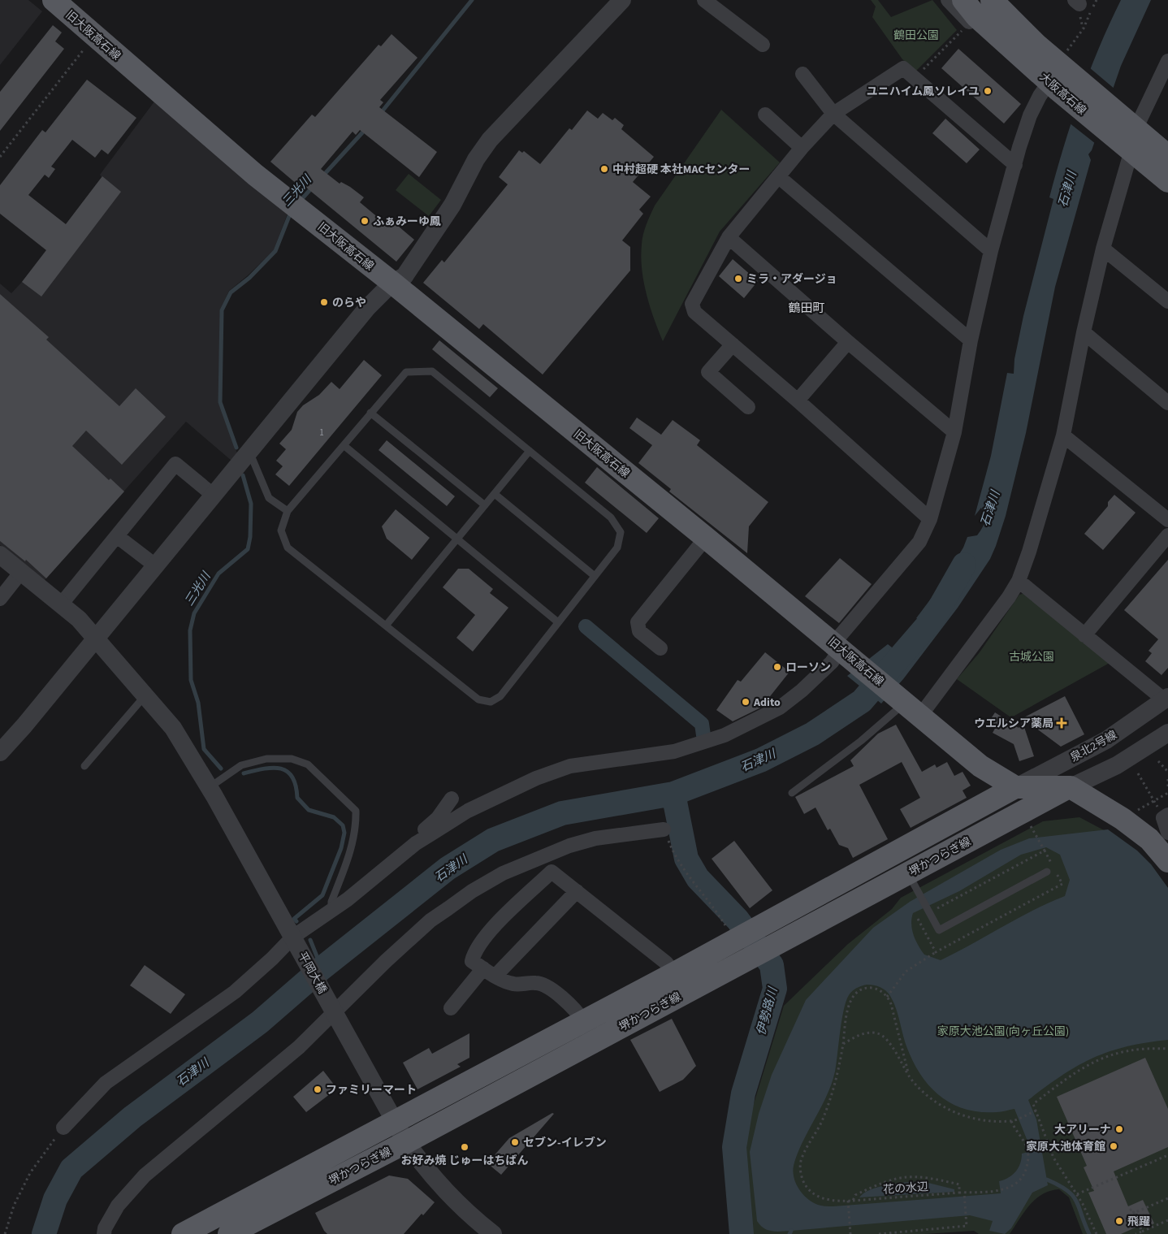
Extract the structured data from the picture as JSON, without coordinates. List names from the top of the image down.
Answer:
{
  "streets": {
    "main road": ["旧大阪高石線", "大阪高石線", "堺かつらぎ線"],
    "street": ["泉北2号線", "平岡大橋"],
    "path": ["花の水辺"]
  },
  "crossings": [
    ["旧大阪高石線", "泉北2号線"],
    ["旧大阪高石線", "堺かつらぎ線"],
    ["泉北2号線", "堺かつらぎ線"],
    ["堺かつらぎ線", "平岡大橋"]
  ],
  "districts": ["鶴田町"],
  "water": ["石津川", "三光川", "伊勢路川"],
  "parks": ["鶴田公園", "古城公園", "家原大池公園(向ヶ丘公園)"],
  "places": {
    "other": [
      "ユニハイム鳳ソレイユ",
      "中村超硬 本社MACセンター",
      "ふぁみーゆ鳳",
      "ミラ・アダージョ",
      "のらや",
      "ローソン",
      "Adito",
      "ファミリーマート",
      "大アリーナ",
      "セブン-イレブン",
      "家原大池体育館",
      "お好み焼 じゅーはちばん",
      "飛躍"
    ],
    "health": ["ウエルシア薬局"]
  },
  "house_numbers": ["1"]
}
